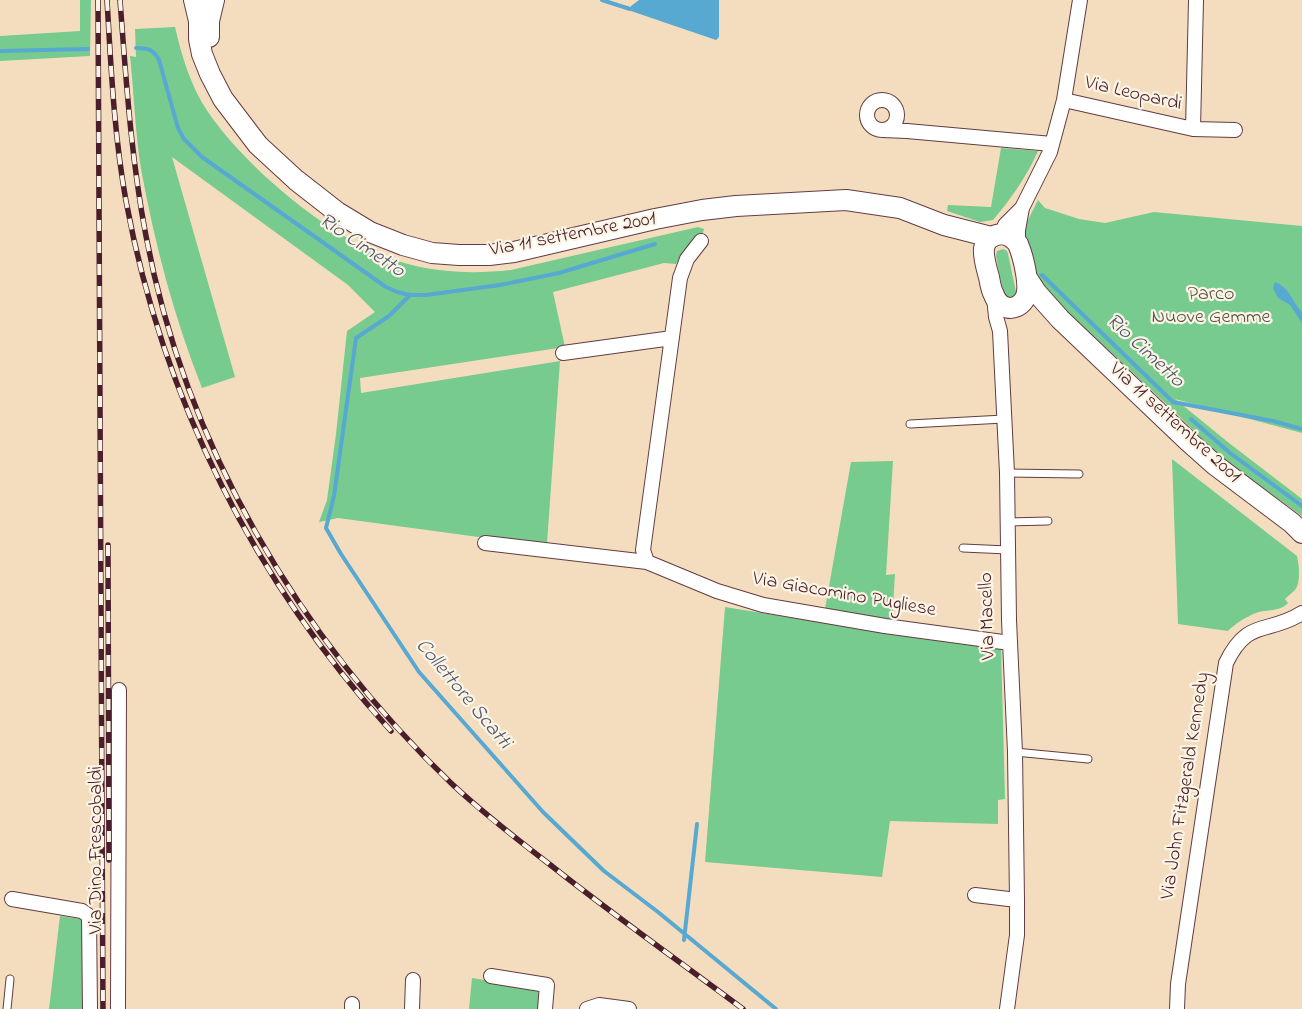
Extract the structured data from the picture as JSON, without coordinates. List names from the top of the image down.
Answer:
{
  "streets": {
    "main road": ["Via 11 settembre 2001"],
    "street": [
      "Via Leopardi",
      "Via Giacomino Pugliese",
      "Via Macello",
      "Via John Fitzgerald Kennedy",
      "Via Dino Frescobaldi"
    ]
  },
  "crossings": [
    ["Via 11 settembre 2001", "Via Macello"],
    ["Via Giacomino Pugliese", "Via Macello"]
  ],
  "water": ["Rio Cimetto", "Collettore Scatti"],
  "parks": ["Parco Nuove Gemme"]
}
